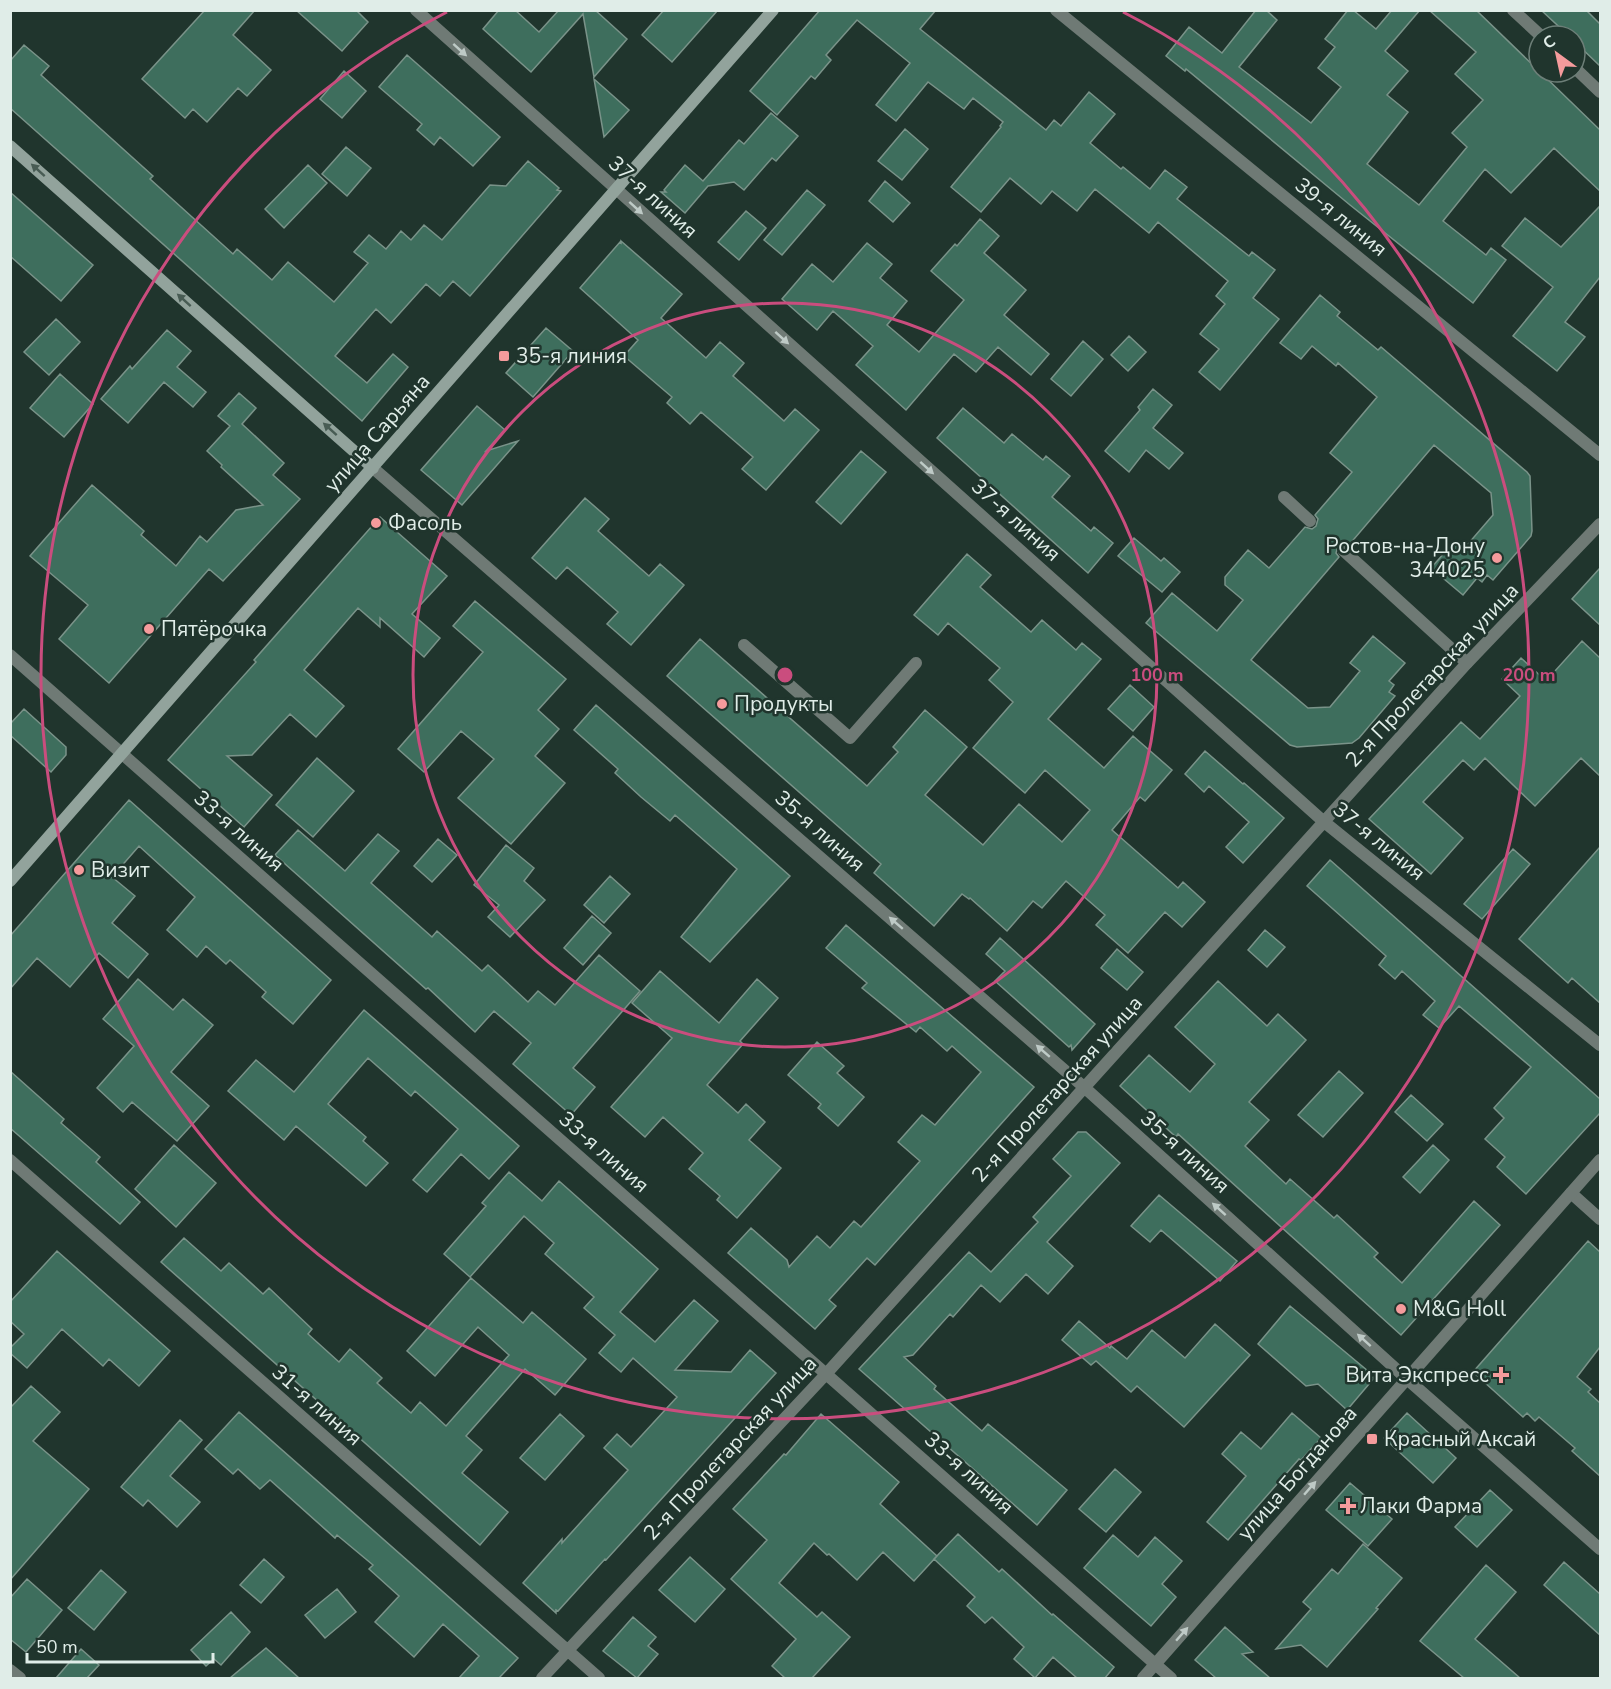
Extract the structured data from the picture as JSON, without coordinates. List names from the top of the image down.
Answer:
{
  "streets": {
    "main road": ["улица Сарьяна", "35-я линия"],
    "street": [
      "37-я линия",
      "39-я линия",
      "2-я Пролетарская улица",
      "33-я линия",
      "31-я линия",
      "улица Богданова"
    ]
  },
  "crossings": [
    ["37-я линия", "улица Сарьяна"],
    ["37-я линия", "2-я Пролетарская улица"],
    ["улица Сарьяна", "33-я линия"],
    ["улица Сарьяна", "35-я линия"],
    ["2-я Пролетарская улица", "33-я линия"],
    ["2-я Пролетарская улица", "35-я линия"],
    ["2-я Пролетарская улица", "31-я линия"],
    ["33-я линия", "улица Богданова"],
    ["35-я линия", "улица Богданова"]
  ],
  "one_way": ["37-я линия", "35-я линия", "улица Богданова"],
  "places": {
    "transit": ["35-я линия", "Красный Аксай"],
    "other": [
      "Фасоль",
      "Ростов-на-Дону 344025",
      "Пятёрочка",
      "Продукты",
      "Визит",
      "M&G Holl"
    ],
    "health": ["Вита Экспресс", "Лаки Фарма"]
  },
  "scale_bar": "50 m",
  "north": "top left",
  "rings": ["100 m", "200 m"]
}
